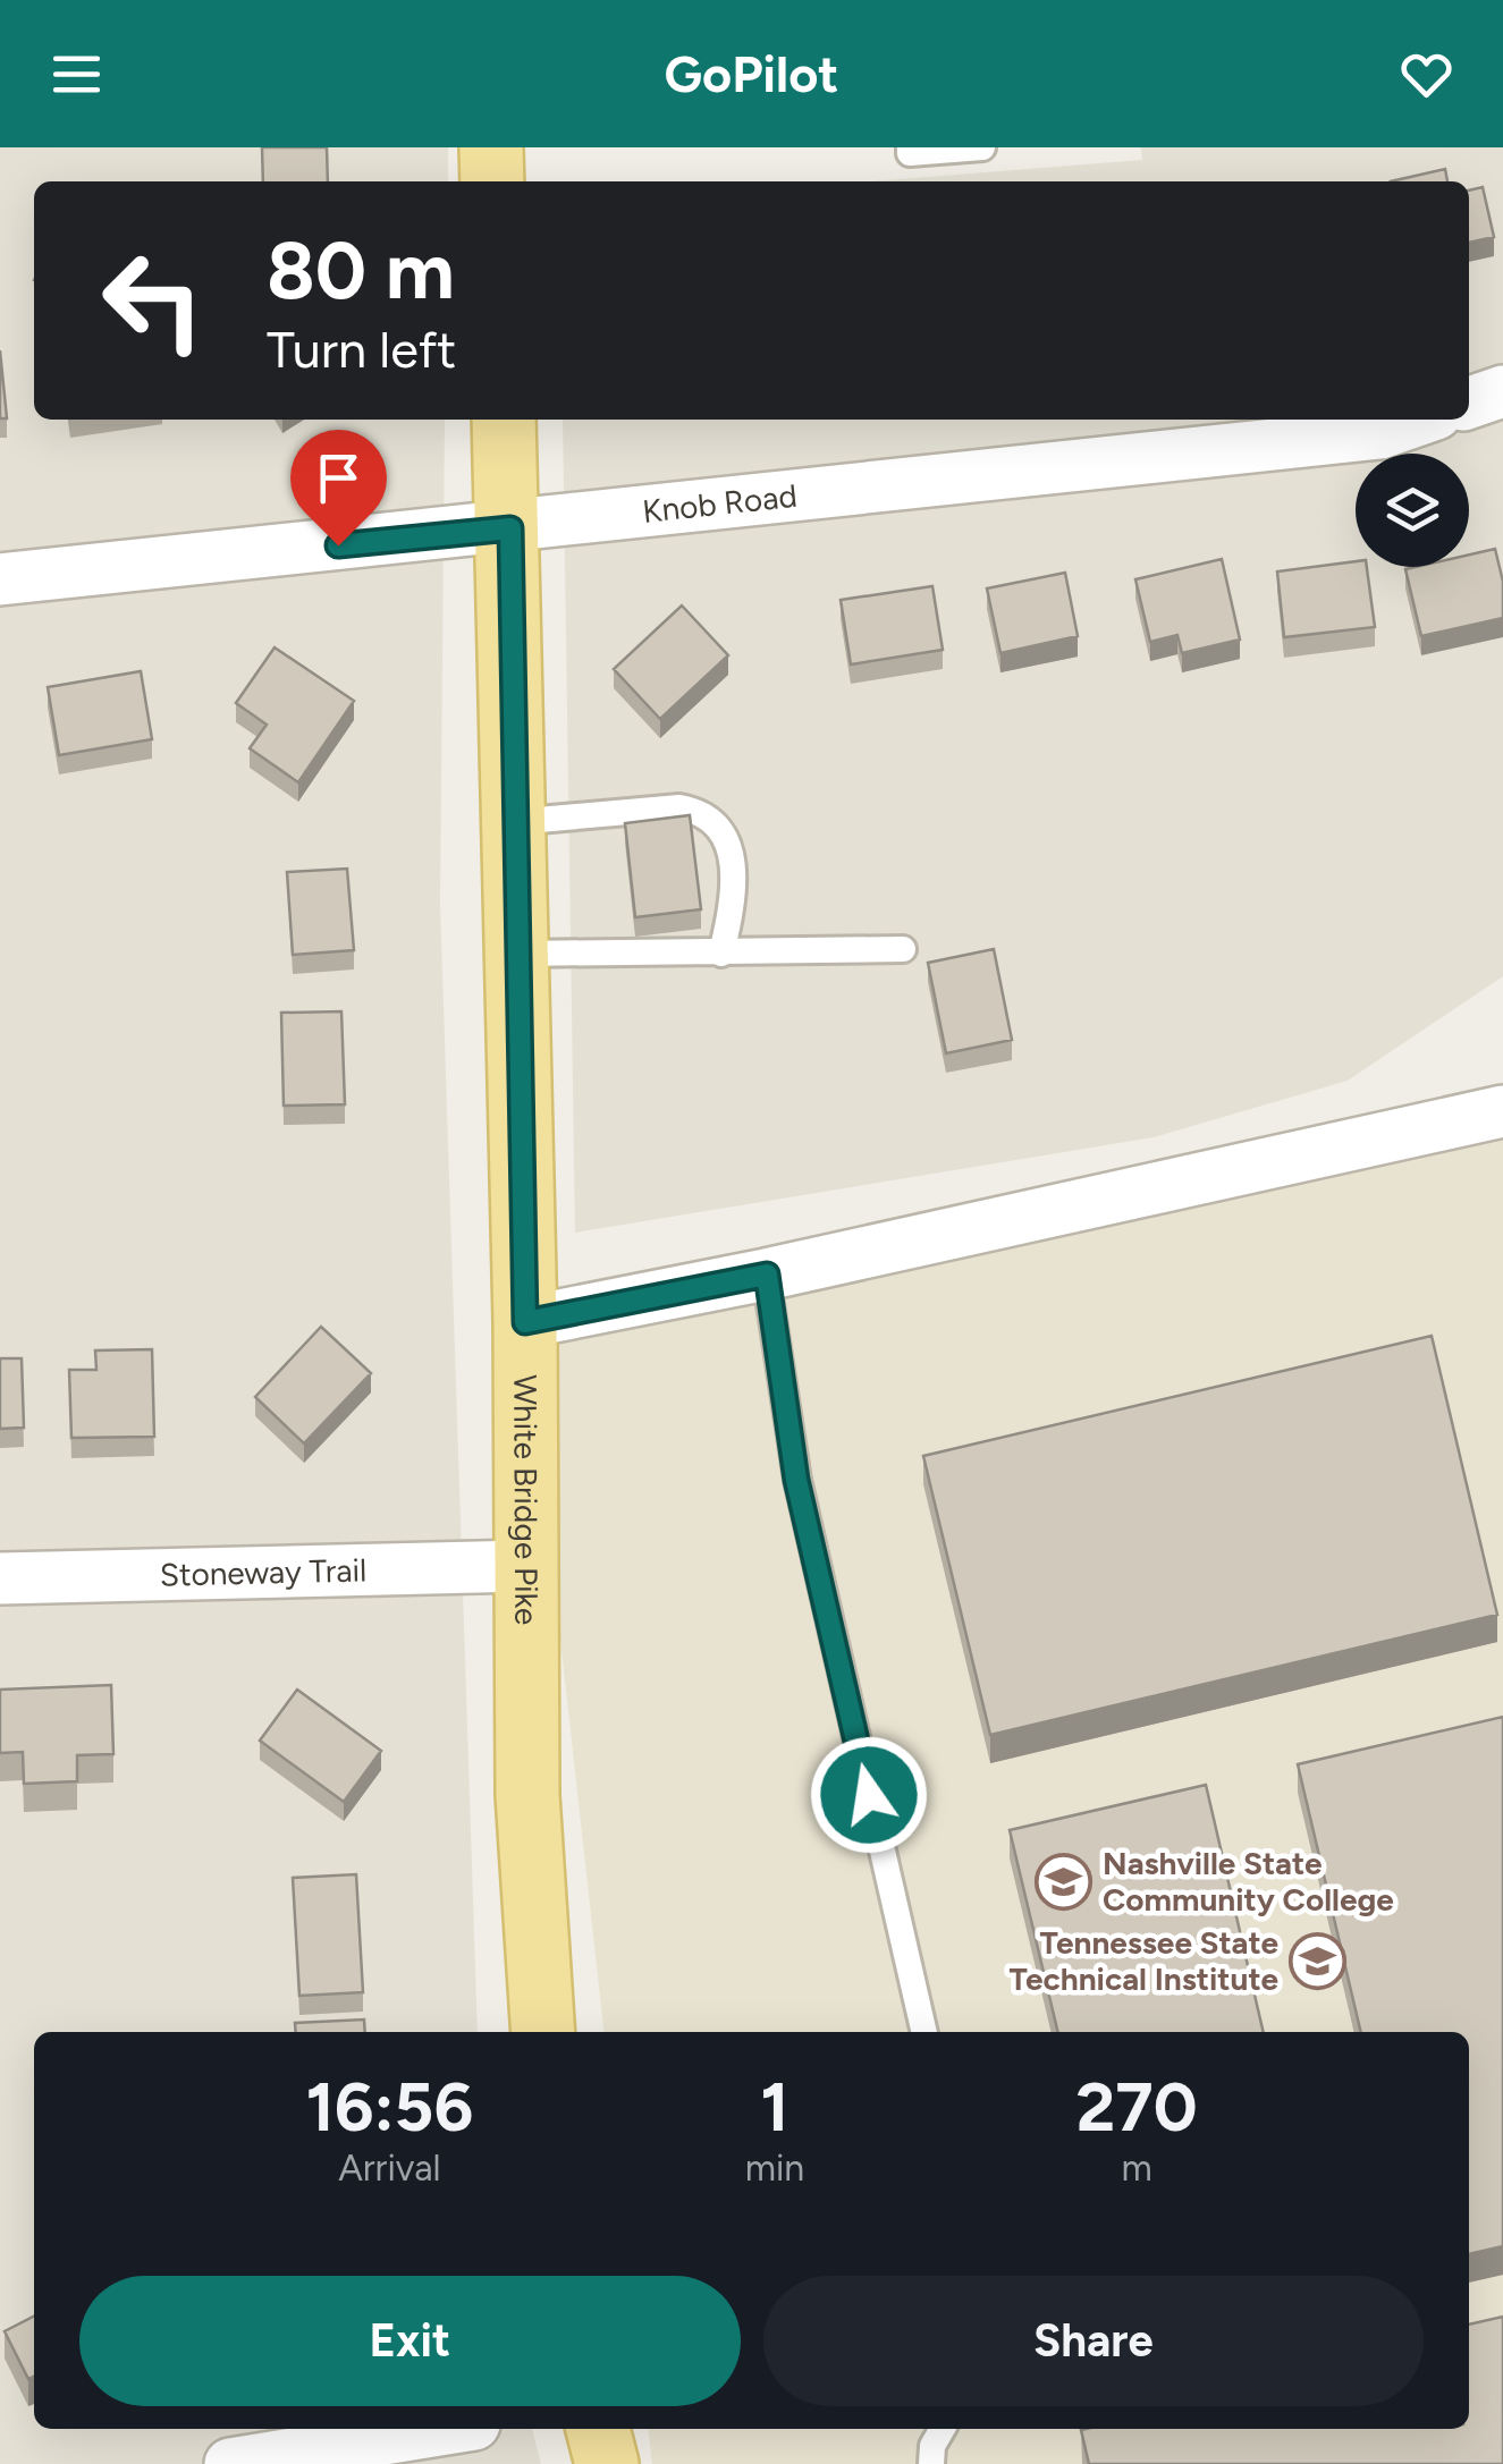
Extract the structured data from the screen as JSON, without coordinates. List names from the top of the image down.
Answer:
{
  "streets": {
    "main road": ["White Bridge Pike"],
    "street": ["Knob Road", "Stoneway Trail"]
  },
  "crossings": [
    ["Knob Road", "White Bridge Pike"],
    ["White Bridge Pike", "Stoneway Trail"]
  ],
  "places": {
    "school or university": ["Nashville State Community College", "Tennessee State Technical Institute"]
  },
  "page": {
    "header": "GoPilot",
    "turn": ["80 m", "Turn left"],
    "eta": [
      "16:56",
      "Arrival",
      "1",
      "min",
      "270",
      "m"
    ],
    "buttons": ["Exit", "Share"]
  }
}
